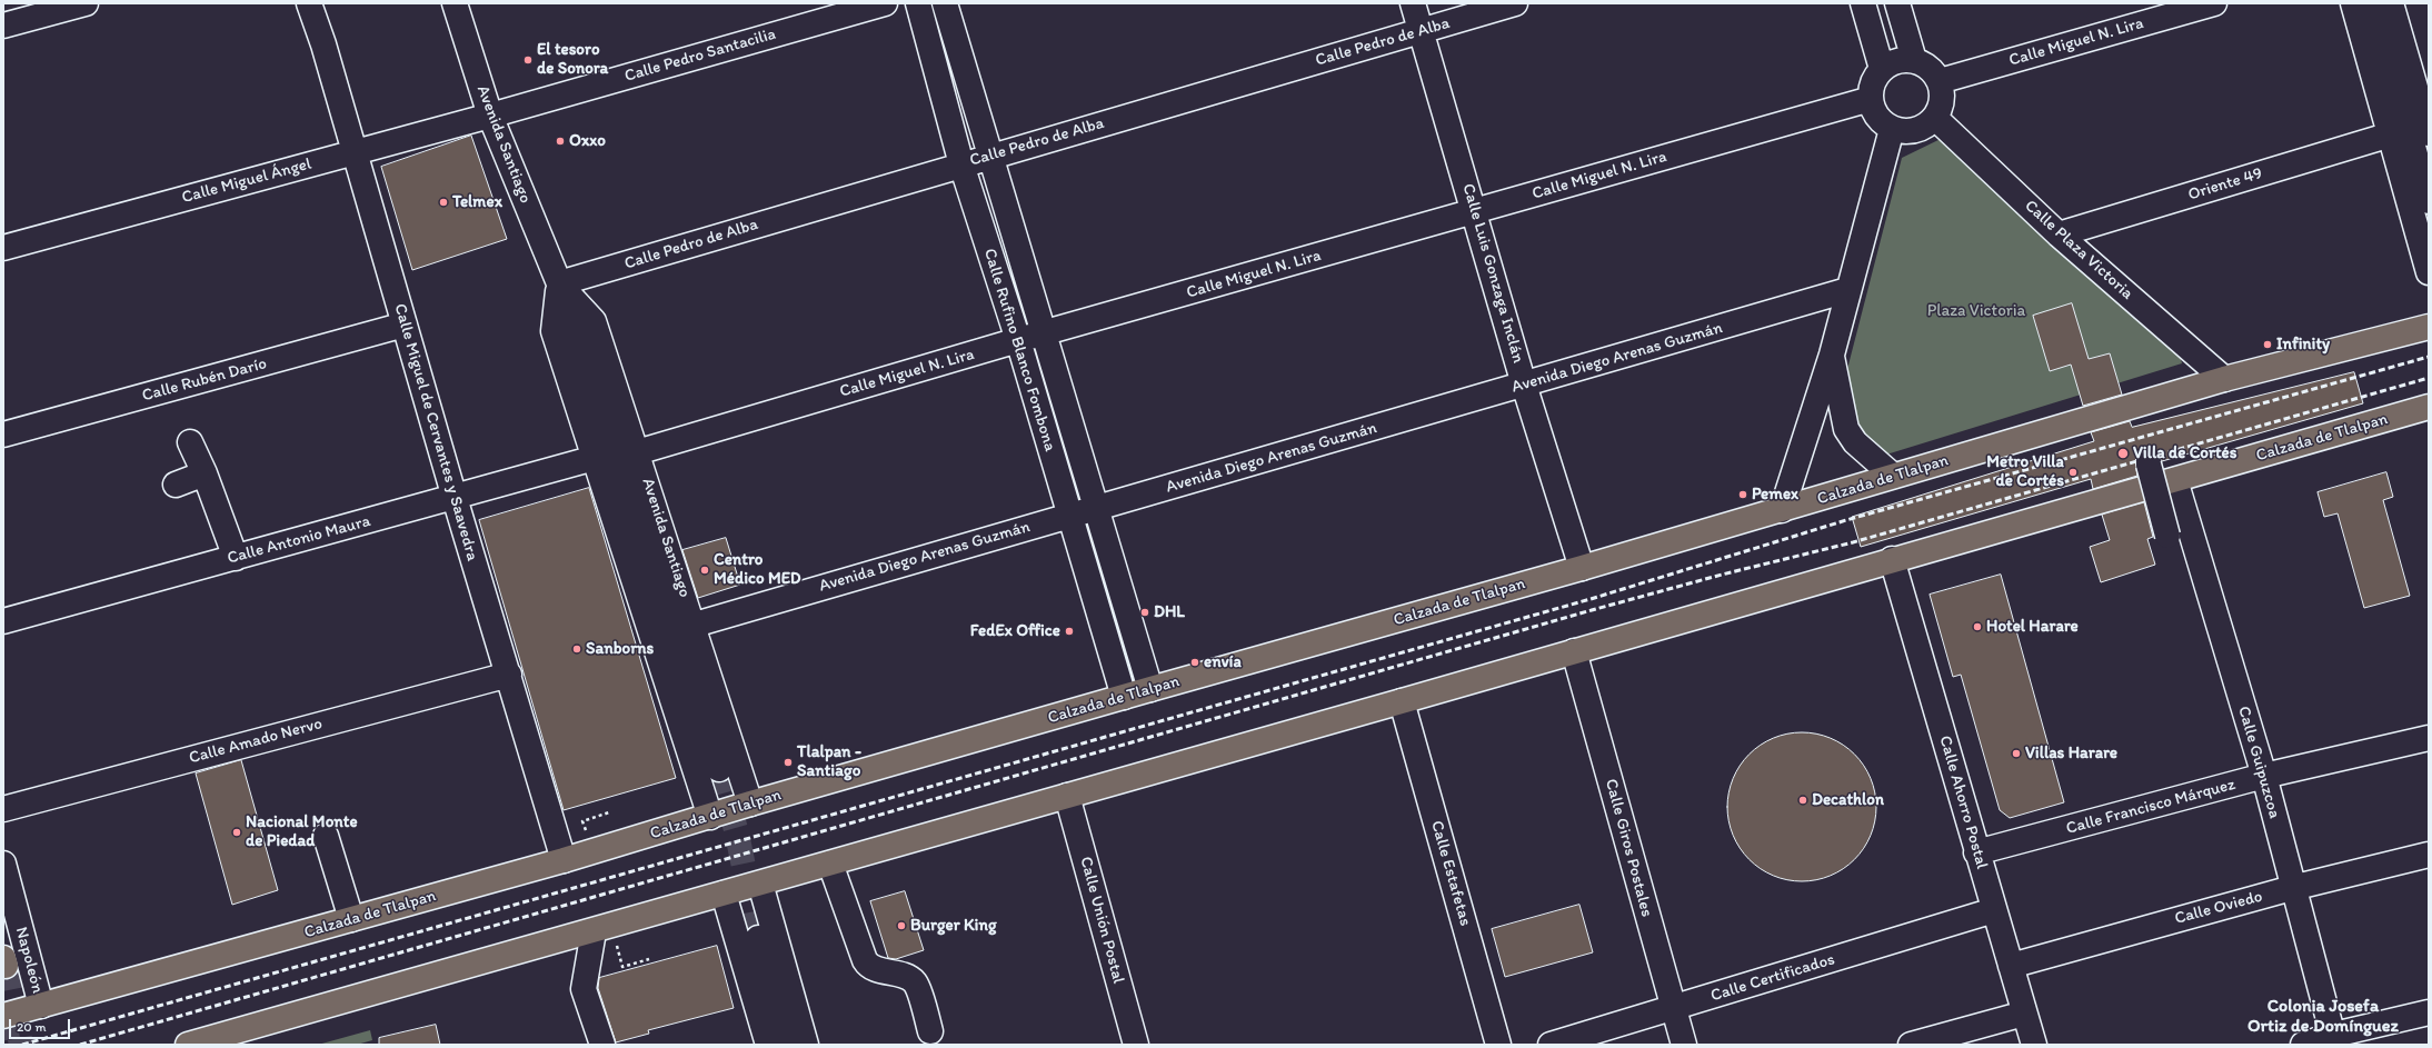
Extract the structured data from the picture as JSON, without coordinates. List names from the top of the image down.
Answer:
{
  "streets": {
    "highway": ["Calzada de Tlalpan"],
    "street": [
      "Calle Pedro de Alba",
      "Calle Miguel N. Lira",
      "Calle Pedro Santacilia",
      "Avenida Santiago",
      "Calle Miguel Ángel",
      "Oriente 49",
      "Calle Plaza Victoria",
      "Calle Luis Gonzaga Inclán",
      "Calle Rufino Blanco Fombona",
      "Avenida Diego Arenas Guzmán",
      "Calle Rubén Darío",
      "Calle Miguel de Cervantes y Saavedra",
      "Calle Antonio Maura",
      "Calle Amado Nervo",
      "Calle Guipuzcoa",
      "Calle Ahorro Postal",
      "Calle Francisco Márquez",
      "Calle Giros Postales",
      "Calle Estafetas",
      "Calle Oviedo",
      "Calle Unión Postal",
      "Napoleón",
      "Calle Certificados"
    ]
  },
  "crossings": [
    ["Calle Pedro de Alba", "Avenida Santiago"],
    ["Calle Pedro de Alba", "Calle Luis Gonzaga Inclán"],
    ["Calle Pedro de Alba", "Calle Rufino Blanco Fombona"],
    ["Calle Miguel N. Lira", "Avenida Santiago"],
    ["Calle Miguel N. Lira", "Calle Plaza Victoria"],
    ["Calle Miguel N. Lira", "Calle Luis Gonzaga Inclán"],
    ["Calle Miguel N. Lira", "Calle Rufino Blanco Fombona"],
    ["Calle Pedro Santacilia", "Avenida Santiago"],
    ["Calle Pedro Santacilia", "Calle Miguel Ángel"],
    ["Avenida Santiago", "Calle Miguel Ángel"],
    ["Avenida Santiago", "Avenida Diego Arenas Guzmán"],
    ["Avenida Santiago", "Calzada de Tlalpan"],
    ["Avenida Santiago", "Calle Antonio Maura"],
    ["Calle Miguel Ángel", "Calle Miguel de Cervantes y Saavedra"],
    ["Oriente 49", "Calle Plaza Victoria"],
    ["Calle Plaza Victoria", "Calzada de Tlalpan"],
    ["Calle Luis Gonzaga Inclán", "Avenida Diego Arenas Guzmán"],
    ["Calle Luis Gonzaga Inclán", "Calzada de Tlalpan"],
    ["Calle Rufino Blanco Fombona", "Avenida Diego Arenas Guzmán"],
    ["Calle Rufino Blanco Fombona", "Calzada de Tlalpan"],
    ["Calle Rubén Darío", "Calle Miguel de Cervantes y Saavedra"],
    ["Calle Miguel de Cervantes y Saavedra", "Calzada de Tlalpan"],
    ["Calle Miguel de Cervantes y Saavedra", "Calle Antonio Maura"],
    ["Calle Miguel de Cervantes y Saavedra", "Calle Amado Nervo"],
    ["Calzada de Tlalpan", "Calle Guipuzcoa"],
    ["Calzada de Tlalpan", "Calle Ahorro Postal"],
    ["Calzada de Tlalpan", "Calle Giros Postales"],
    ["Calzada de Tlalpan", "Calle Estafetas"],
    ["Calzada de Tlalpan", "Calle Unión Postal"],
    ["Calzada de Tlalpan", "Napoleón"],
    ["Calle Guipuzcoa", "Calle Francisco Márquez"],
    ["Calle Guipuzcoa", "Calle Oviedo"],
    ["Calle Ahorro Postal", "Calle Francisco Márquez"],
    ["Calle Ahorro Postal", "Calle Oviedo"],
    ["Calle Ahorro Postal", "Calle Certificados"],
    ["Calle Giros Postales", "Calle Certificados"]
  ],
  "districts": ["Colonia Josefa Ortiz de Domínguez"],
  "parks": ["Plaza Victoria"],
  "places": [
    "El tesoro de Sonora",
    "Oxxo",
    "Telmex",
    "Infinity",
    "Villa de Cortés",
    "Metro Villa de Cortés",
    "Pemex",
    "Centro Médico MED",
    "DHL",
    "Hotel Harare",
    "FedEx Office",
    "Sanborns",
    "envía",
    "Villas Harare",
    "Tlalpan - Santiago",
    "Decathlon",
    "Nacional Monte de Piedad",
    "Burger King"
  ],
  "scale_bar": "20 m"
}
